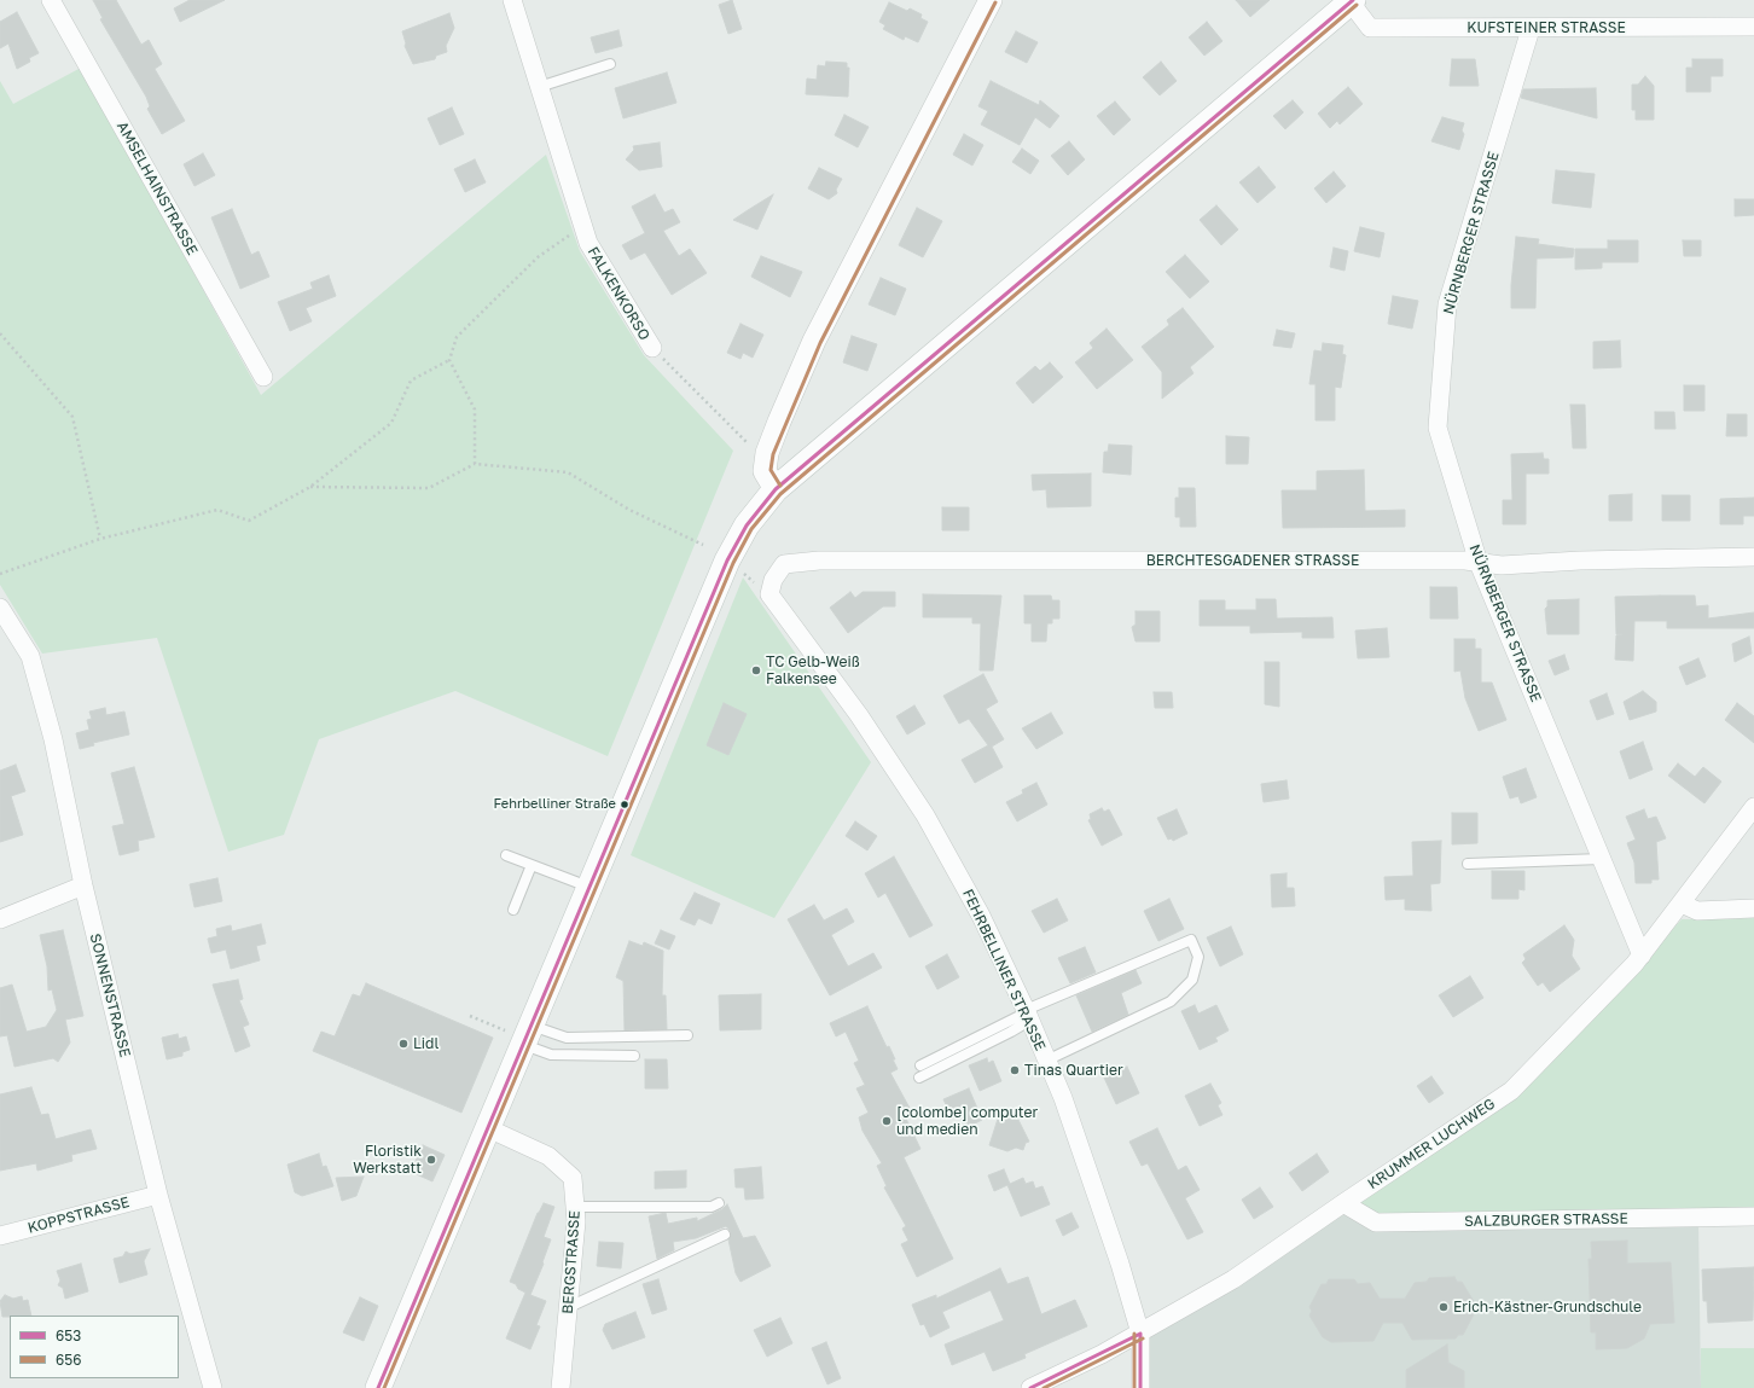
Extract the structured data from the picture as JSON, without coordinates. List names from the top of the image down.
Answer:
{
  "streets": {
    "street": [
      "KUFSTEINER STRASSE",
      "AMSELHAINSTRASSE",
      "NÜRNBERGER STRASSE",
      "FALKENKORSO",
      "BERCHTESGADENER STRASSE",
      "FEHRBELLINER STRASSE",
      "SONNENSTRASSE",
      "KRUMMER LUCHWEG",
      "KOPPSTRASSE",
      "SALZBURGER STRASSE",
      "BERGSTRASSE"
    ]
  },
  "crossings": [
    ["KUFSTEINER STRASSE", "NÜRNBERGER STRASSE"],
    ["NÜRNBERGER STRASSE", "BERCHTESGADENER STRASSE"],
    ["NÜRNBERGER STRASSE", "KRUMMER LUCHWEG"],
    ["BERCHTESGADENER STRASSE", "FEHRBELLINER STRASSE"],
    ["FEHRBELLINER STRASSE", "KRUMMER LUCHWEG"],
    ["SONNENSTRASSE", "KOPPSTRASSE"],
    ["KRUMMER LUCHWEG", "SALZBURGER STRASSE"]
  ],
  "places": [
    "TC Gelb-Weiß Falkensee",
    "Fehrbelliner Straße",
    "Lidl",
    "Tinas Quartier",
    "[colombe] computer und medien",
    "Floristik Werkstatt",
    "Erich-Kästner-Grundschule"
  ],
  "lines": ["transit line 653", "transit line 656"],
  "legend": ["653", "656"]
}
